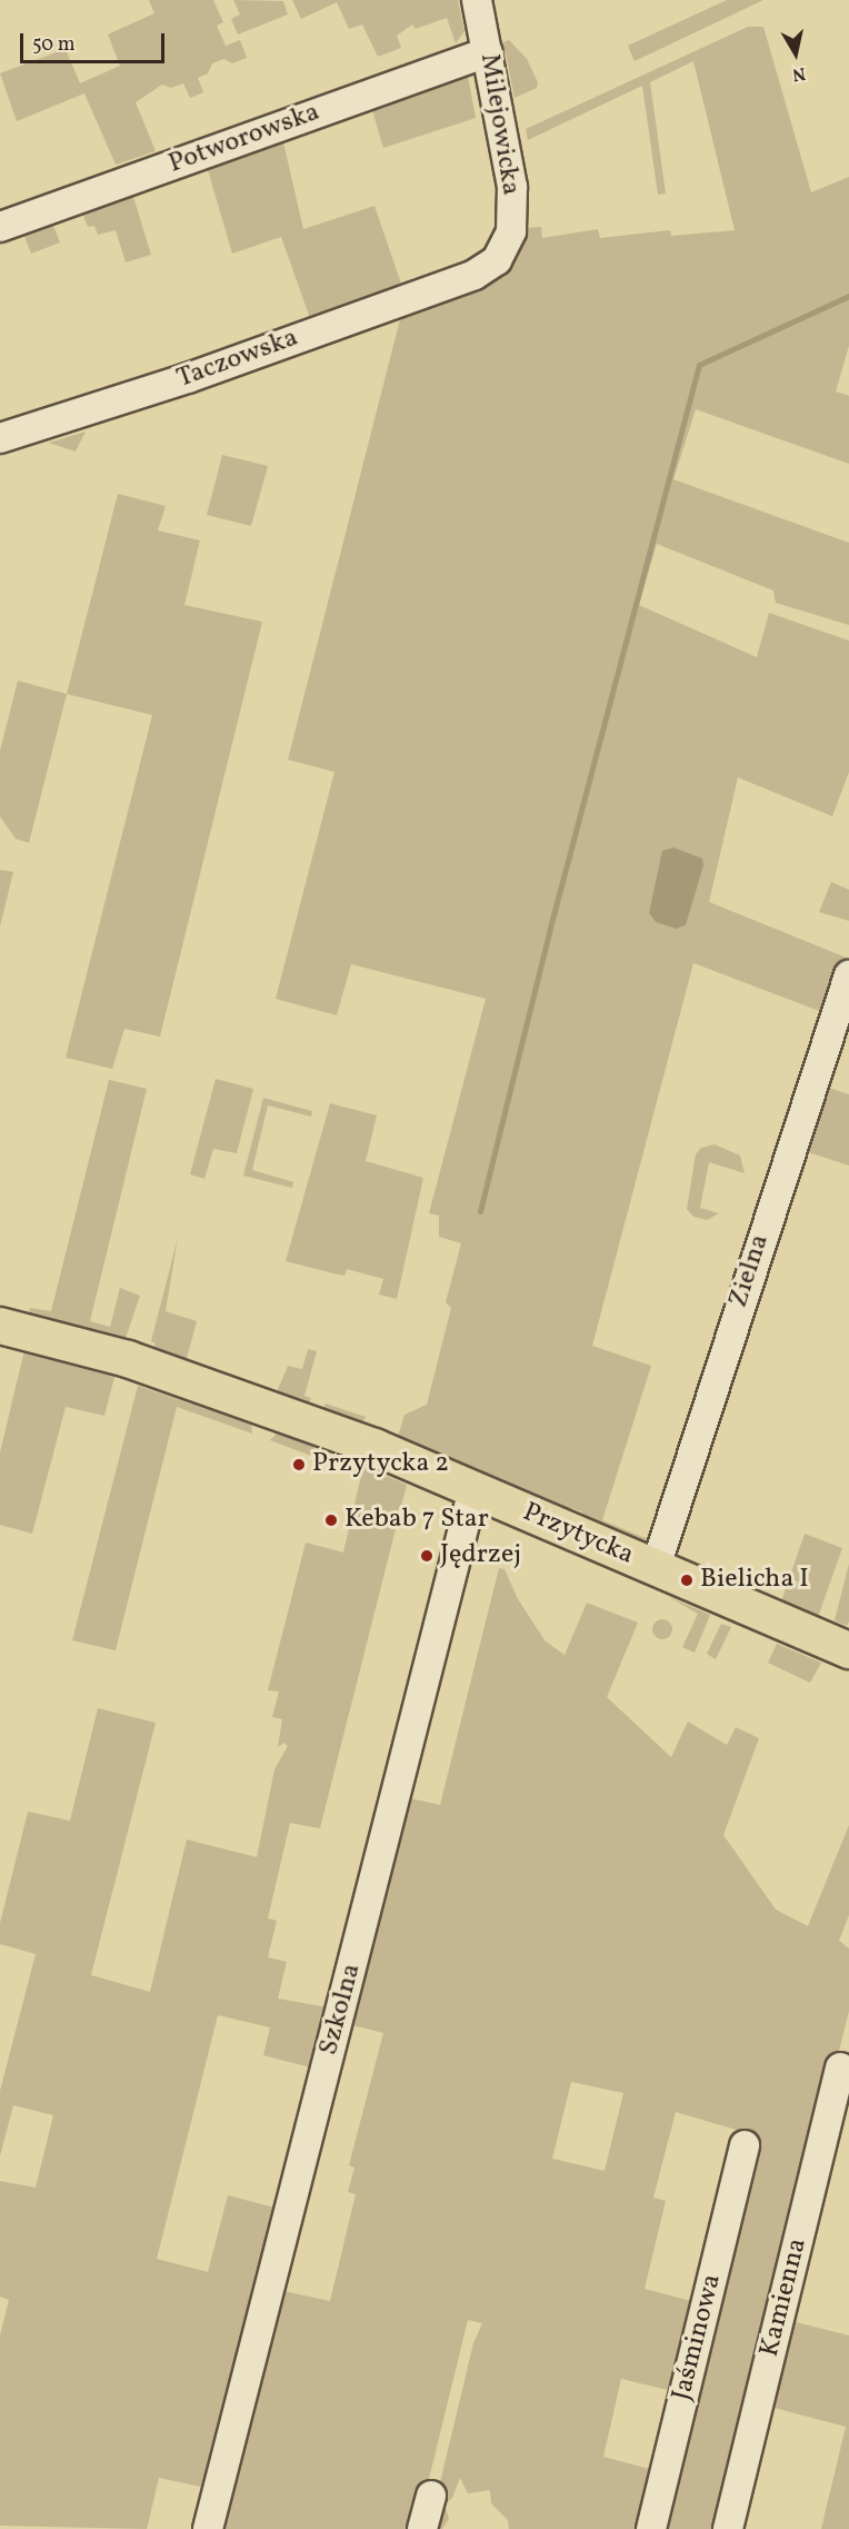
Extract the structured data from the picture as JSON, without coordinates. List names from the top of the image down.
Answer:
{
  "streets": {
    "main road": ["Przytycka"],
    "street": [
      "Milejowicka",
      "Potworowska",
      "Taczowska",
      "Zielna",
      "Szkolna",
      "Kamienna",
      "Jaśminowa"
    ]
  },
  "crossings": [
    ["Milejowicka", "Potworowska"],
    ["Milejowicka", "Taczowska"],
    ["Zielna", "Przytycka"],
    ["Przytycka", "Szkolna"]
  ],
  "places": [
    "Przytycka 2",
    "Kebab 7 Star",
    "Jędrzej",
    "Bielicha I"
  ],
  "scale_bar": "50 m",
  "north": "bottom"
}
